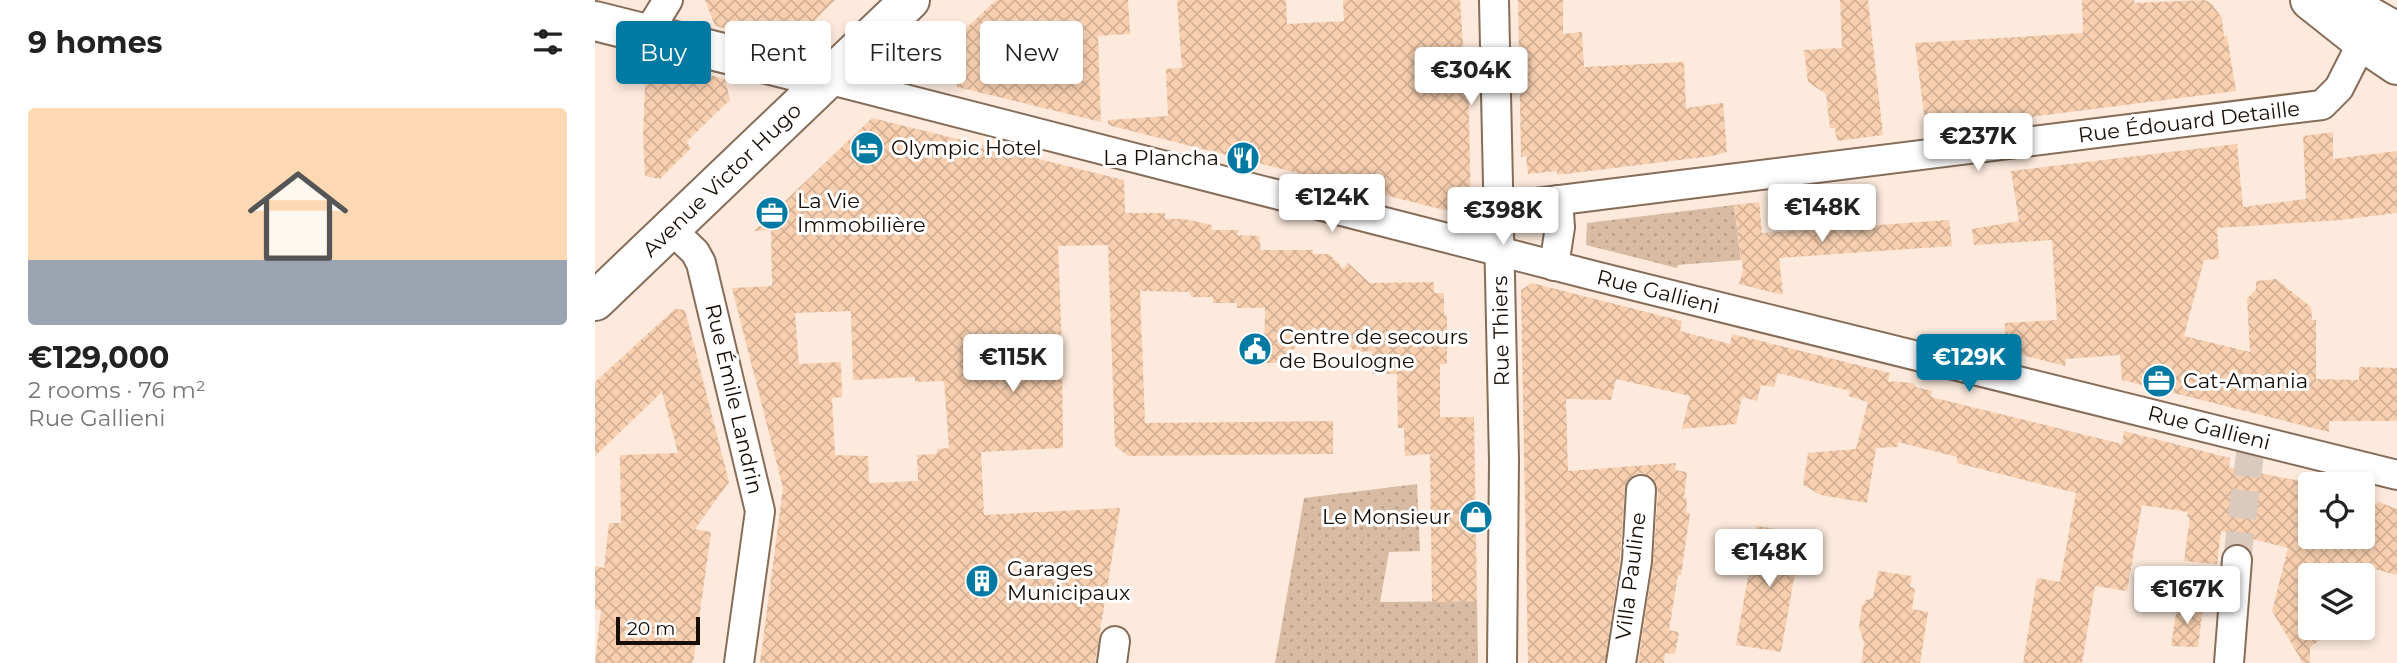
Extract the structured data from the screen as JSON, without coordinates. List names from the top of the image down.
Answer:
{
  "streets": {
    "street": [
      "Rue Édouard Detaille",
      "Avenue Victor Hugo",
      "Rue Gallieni",
      "Rue Thiers",
      "Rue Émile Landrin",
      "Villa Pauline"
    ]
  },
  "crossings": [
    ["Rue Édouard Detaille", "Rue Thiers"],
    ["Avenue Victor Hugo", "Rue Émile Landrin"],
    ["Rue Gallieni", "Rue Thiers"]
  ],
  "places": {
    "hotel": ["Olympic Hotel"],
    "restaurant": ["La Plancha"],
    "office": ["La Vie Immobilière", "Cat-Amania"],
    "public building": ["Centre de secours de Boulogne"],
    "shop": ["Le Monsieur"],
    "building": ["Garages Municipaux"]
  },
  "scale_bar": "20 m",
  "page": {
    "heading": "9 homes",
    "chip": [
      "Buy",
      "Rent",
      "Filters",
      "New"
    ],
    "price": [
      "€304K",
      "€237K",
      "€124K",
      "€148K",
      "€398K",
      "€115K",
      "€129K",
      "€148K",
      "€167K"
    ],
    "list": [
      {
        "name": "€129,000",
        "note": "2 rooms · 76 m² · Rue Gallieni"
      }
    ],
    "scale": "20 m"
  }
}
